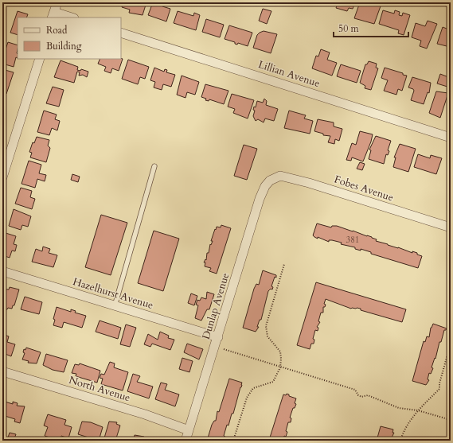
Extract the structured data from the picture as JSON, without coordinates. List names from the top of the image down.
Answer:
{
  "streets": {
    "street": [
      "Lillian Avenue",
      "Fobes Avenue",
      "Hazelhurst Avenue",
      "Dunlap Avenue",
      "North Avenue"
    ]
  },
  "crossings": [
    ["Fobes Avenue", "Dunlap Avenue"],
    ["Hazelhurst Avenue", "Dunlap Avenue"],
    ["Dunlap Avenue", "North Avenue"]
  ],
  "house_numbers": ["381"],
  "legend": ["Road", "Building"],
  "scale_bar": "50 m"
}
